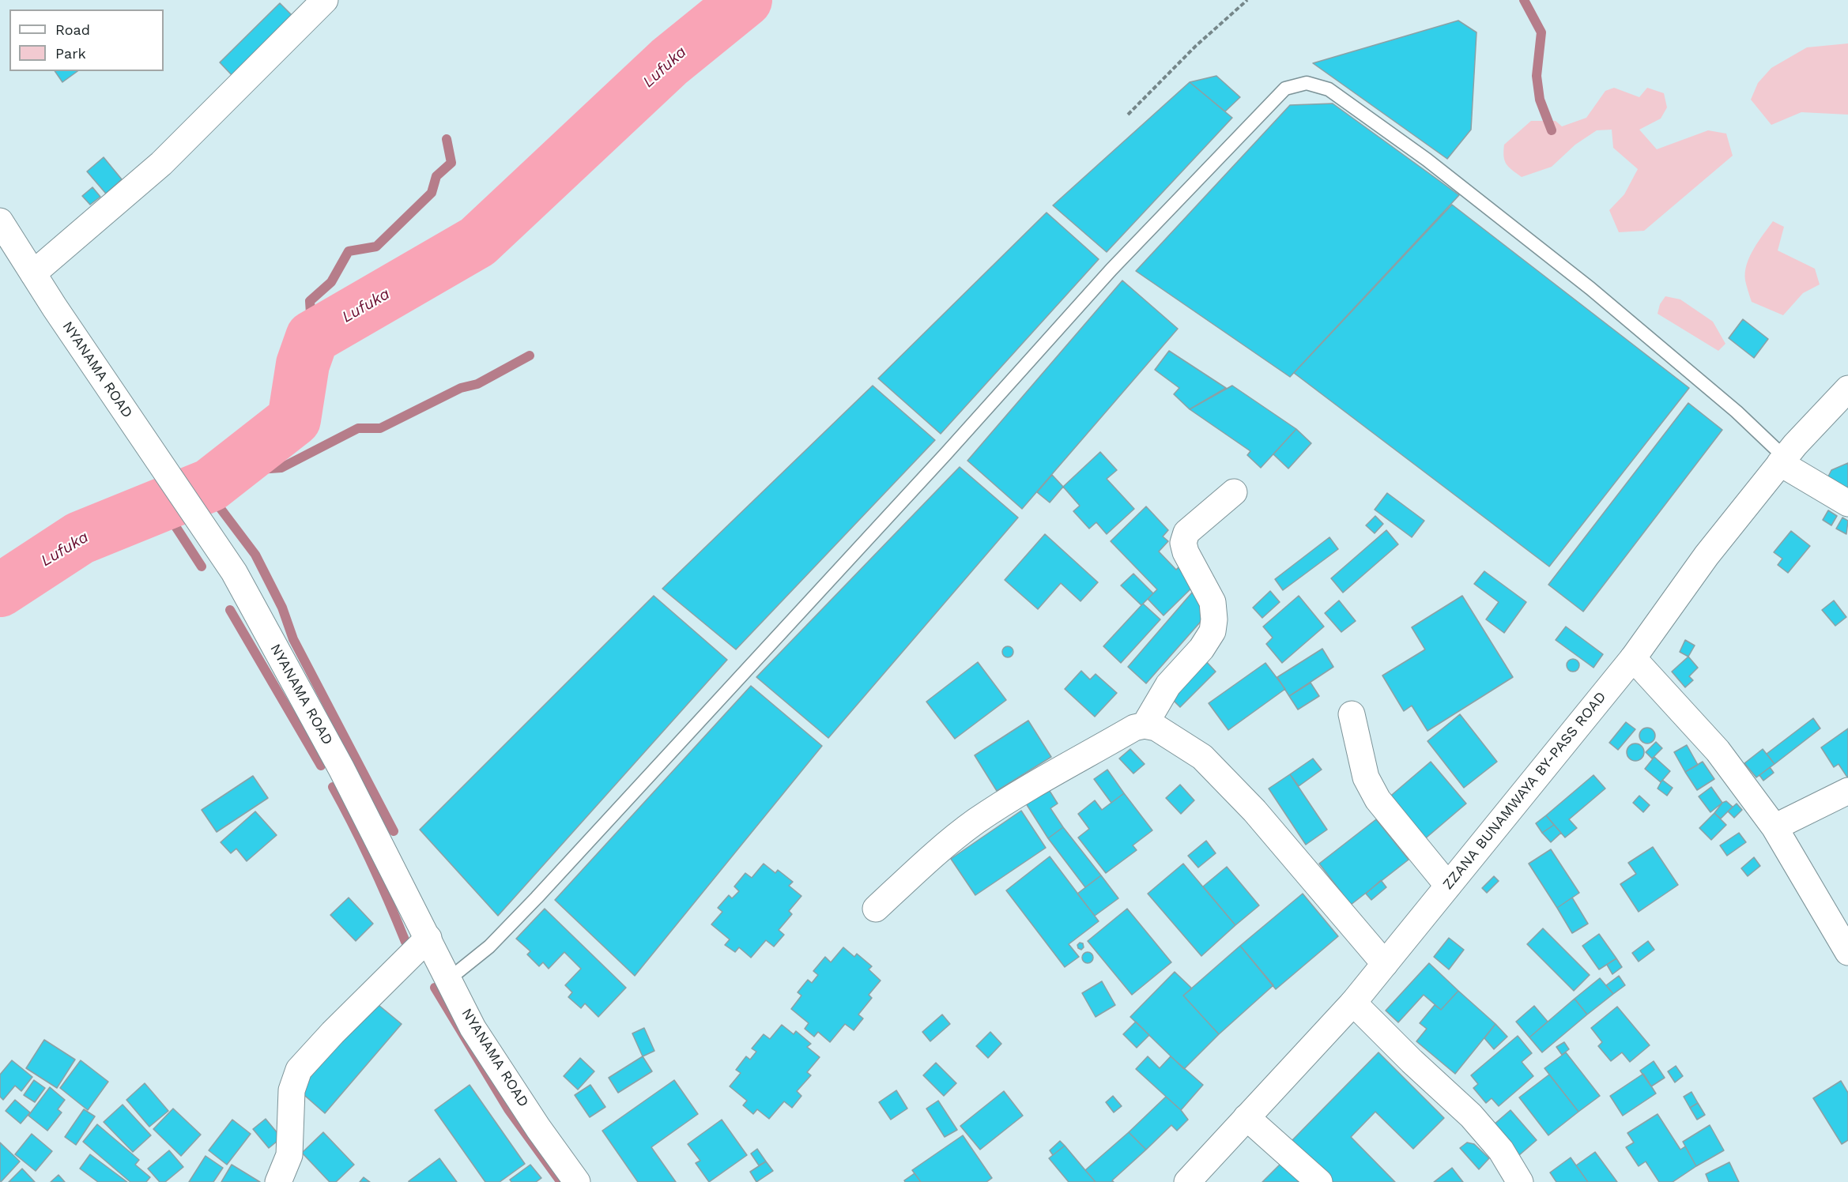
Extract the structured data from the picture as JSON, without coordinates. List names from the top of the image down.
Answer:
{
  "streets": {
    "street": ["NYANAMA ROAD", "ZZANA BUNAMWAYA BY-PASS ROAD"]
  },
  "water": ["Lufuka"],
  "legend": ["Road", "Park"]
}
